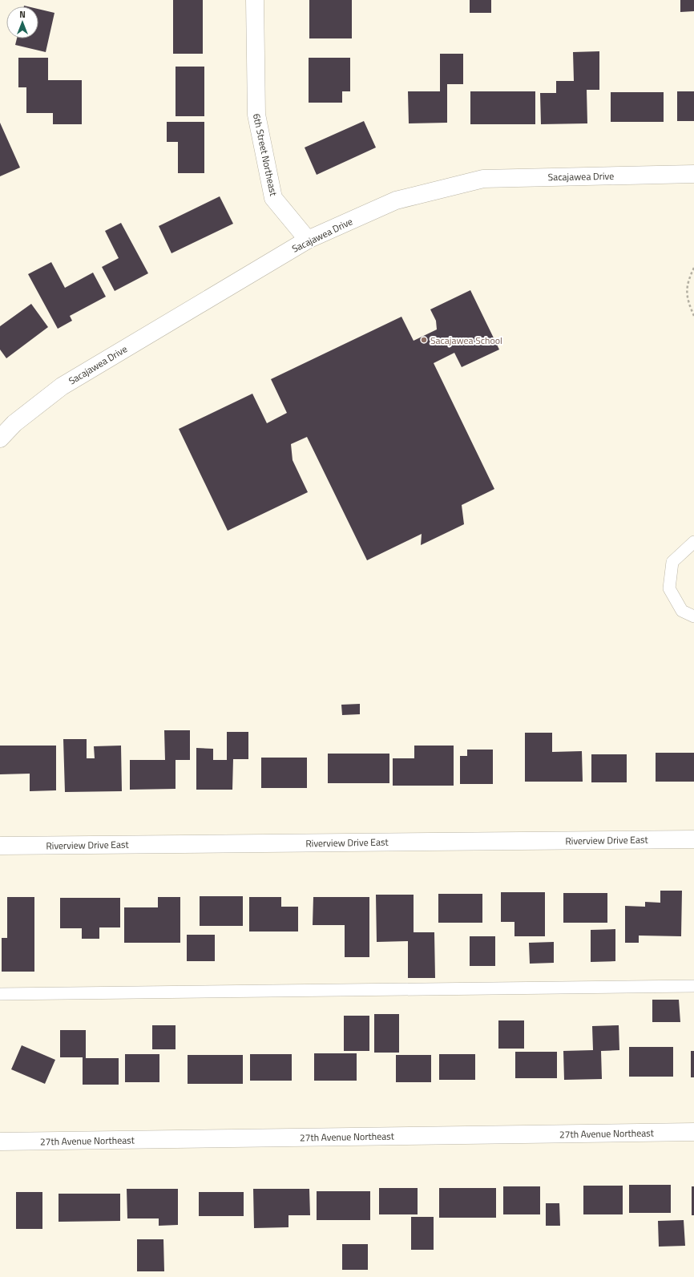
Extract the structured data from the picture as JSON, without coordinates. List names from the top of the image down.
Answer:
{
  "streets": {
    "street": [
      "6th Street Northeast",
      "Sacajawea Drive",
      "Riverview Drive East",
      "27th Avenue Northeast"
    ]
  },
  "crossings": [
    ["6th Street Northeast", "Sacajawea Drive"]
  ],
  "places": ["Sacajawea School"],
  "north": "top"
}
